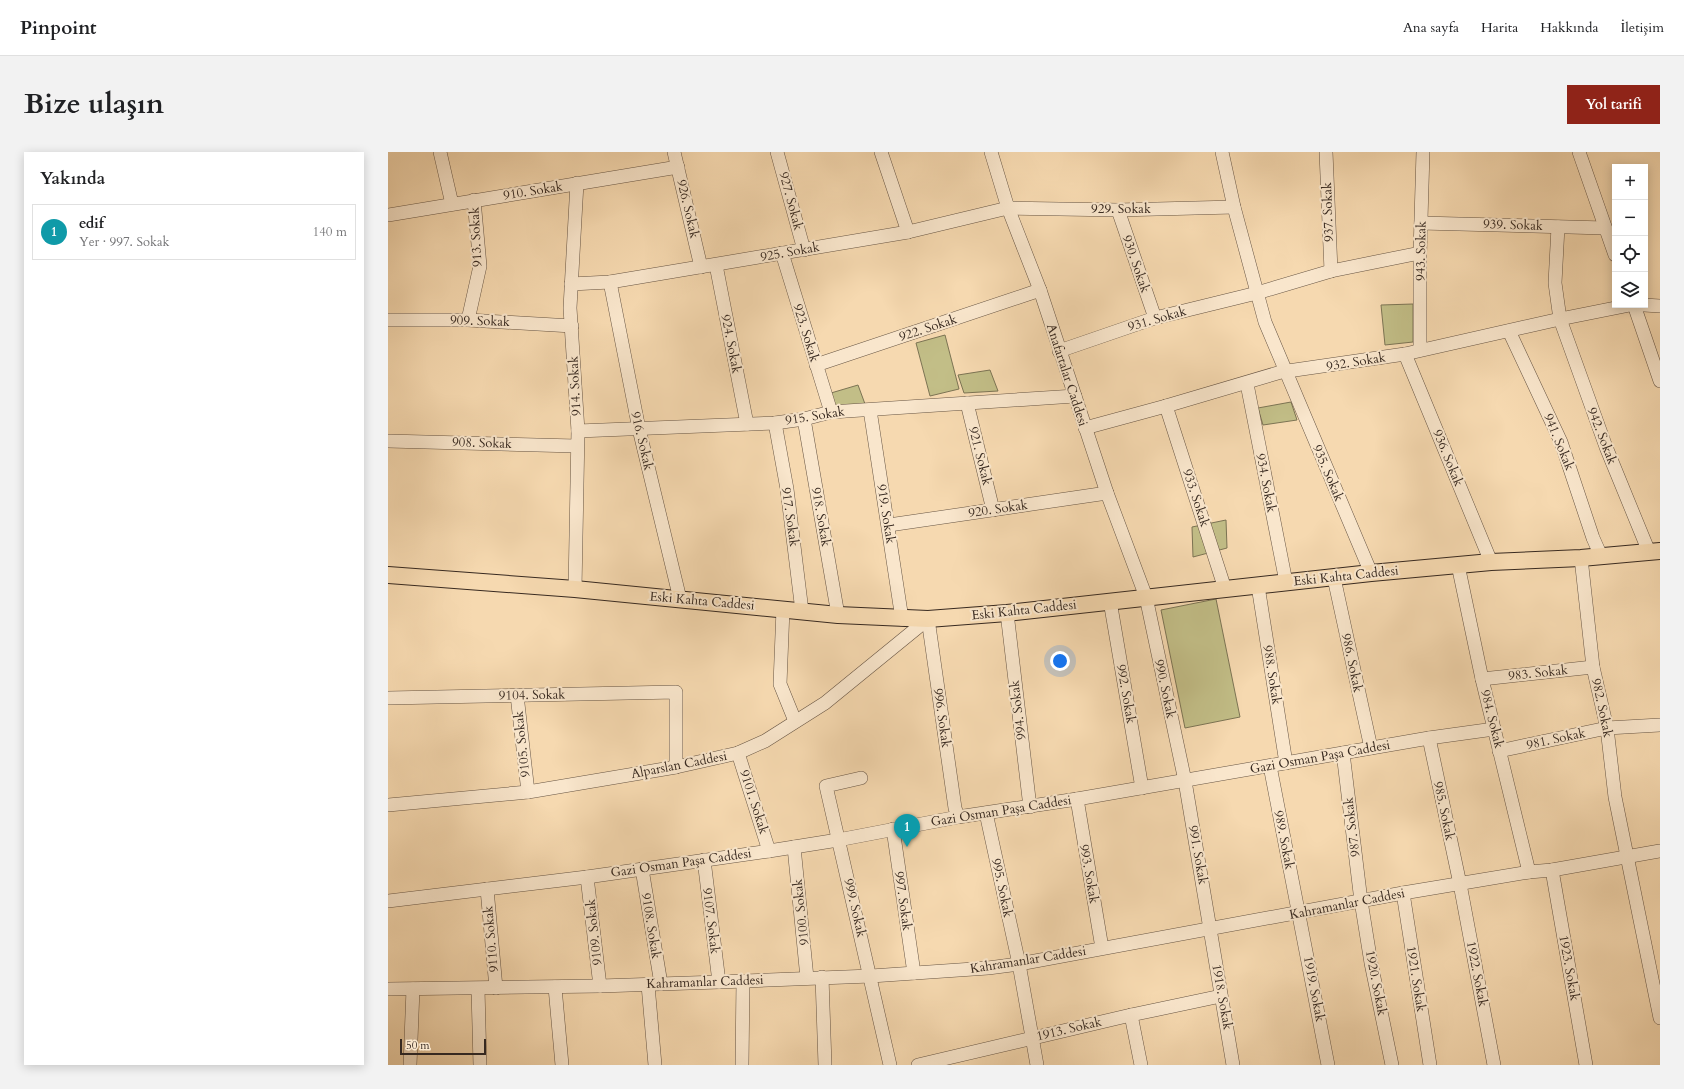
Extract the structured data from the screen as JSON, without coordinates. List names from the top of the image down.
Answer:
{
  "streets": {
    "main road": ["Eski Kahta Caddesi"],
    "street": [
      "910. Sokak",
      "927. Sokak",
      "926. Sokak",
      "929. Sokak",
      "937. Sokak",
      "939. Sokak",
      "913. Sokak",
      "943. Sokak",
      "925. Sokak",
      "930. Sokak",
      "931. Sokak",
      "909. Sokak",
      "922. Sokak",
      "923. Sokak",
      "924. Sokak",
      "932. Sokak",
      "Anafartalar Caddesi",
      "914. Sokak",
      "915. Sokak",
      "942. Sokak",
      "916. Sokak",
      "941. Sokak",
      "908. Sokak",
      "921. Sokak",
      "936. Sokak",
      "935. Sokak",
      "934. Sokak",
      "933. Sokak",
      "920. Sokak",
      "919. Sokak",
      "917. Sokak",
      "918. Sokak",
      "986. Sokak",
      "983. Sokak",
      "988. Sokak",
      "990. Sokak",
      "992. Sokak",
      "9104. Sokak",
      "982. Sokak",
      "994. Sokak",
      "996. Sokak",
      "984. Sokak",
      "981. Sokak",
      "9105. Sokak",
      "Gazi Osman Paşa Caddesi",
      "Alparslan Caddesi",
      "9101. Sokak",
      "985. Sokak",
      "987. Sokak",
      "989. Sokak",
      "991. Sokak",
      "993. Sokak",
      "995. Sokak",
      "997. Sokak",
      "Kahramanlar Caddesi",
      "999. Sokak",
      "9100. Sokak",
      "9107. Sokak",
      "9108. Sokak",
      "9109. Sokak",
      "9110. Sokak",
      "1923. Sokak",
      "1922. Sokak",
      "1921. Sokak",
      "1920. Sokak",
      "1919. Sokak",
      "1918. Sokak",
      "1913. Sokak"
    ]
  },
  "crossings": [
    ["910. Sokak", "926. Sokak"],
    ["910. Sokak", "913. Sokak"],
    ["910. Sokak", "914. Sokak"],
    ["927. Sokak", "925. Sokak"],
    ["926. Sokak", "925. Sokak"],
    ["929. Sokak", "925. Sokak"],
    ["929. Sokak", "930. Sokak"],
    ["929. Sokak", "Anafartalar Caddesi"],
    ["937. Sokak", "931. Sokak"],
    ["939. Sokak", "943. Sokak"],
    ["939. Sokak", "942. Sokak"],
    ["913. Sokak", "909. Sokak"],
    ["943. Sokak", "931. Sokak"],
    ["943. Sokak", "932. Sokak"],
    ["925. Sokak", "923. Sokak"],
    ["925. Sokak", "924. Sokak"],
    ["925. Sokak", "Anafartalar Caddesi"],
    ["925. Sokak", "914. Sokak"],
    ["925. Sokak", "916. Sokak"],
    ["930. Sokak", "931. Sokak"],
    ["931. Sokak", "Anafartalar Caddesi"],
    ["931. Sokak", "935. Sokak"],
    ["909. Sokak", "914. Sokak"],
    ["922. Sokak", "923. Sokak"],
    ["922. Sokak", "Anafartalar Caddesi"],
    ["923. Sokak", "915. Sokak"],
    ["924. Sokak", "915. Sokak"],
    ["932. Sokak", "Anafartalar Caddesi"],
    ["932. Sokak", "942. Sokak"],
    ["932. Sokak", "941. Sokak"],
    ["932. Sokak", "936. Sokak"],
    ["932. Sokak", "935. Sokak"],
    ["932. Sokak", "934. Sokak"],
    ["932. Sokak", "933. Sokak"],
    ["Anafartalar Caddesi", "915. Sokak"],
    ["Anafartalar Caddesi", "920. Sokak"],
    ["Anafartalar Caddesi", "Eski Kahta Caddesi"],
    ["Anafartalar Caddesi", "990. Sokak"],
    ["914. Sokak", "915. Sokak"],
    ["914. Sokak", "908. Sokak"],
    ["914. Sokak", "Eski Kahta Caddesi"],
    ["915. Sokak", "916. Sokak"],
    ["915. Sokak", "921. Sokak"],
    ["915. Sokak", "919. Sokak"],
    ["915. Sokak", "917. Sokak"],
    ["915. Sokak", "918. Sokak"],
    ["942. Sokak", "Eski Kahta Caddesi"],
    ["916. Sokak", "Eski Kahta Caddesi"],
    ["941. Sokak", "Eski Kahta Caddesi"],
    ["921. Sokak", "920. Sokak"],
    ["936. Sokak", "Eski Kahta Caddesi"],
    ["935. Sokak", "Eski Kahta Caddesi"],
    ["934. Sokak", "Eski Kahta Caddesi"],
    ["933. Sokak", "Eski Kahta Caddesi"],
    ["920. Sokak", "919. Sokak"],
    ["919. Sokak", "Eski Kahta Caddesi"],
    ["917. Sokak", "Eski Kahta Caddesi"],
    ["918. Sokak", "Eski Kahta Caddesi"],
    ["Eski Kahta Caddesi", "986. Sokak"],
    ["Eski Kahta Caddesi", "988. Sokak"],
    ["Eski Kahta Caddesi", "990. Sokak"],
    ["Eski Kahta Caddesi", "992. Sokak"],
    ["Eski Kahta Caddesi", "982. Sokak"],
    ["Eski Kahta Caddesi", "994. Sokak"],
    ["Eski Kahta Caddesi", "996. Sokak"],
    ["Eski Kahta Caddesi", "984. Sokak"],
    ["Eski Kahta Caddesi", "Alparslan Caddesi"],
    ["986. Sokak", "Gazi Osman Paşa Caddesi"],
    ["983. Sokak", "982. Sokak"],
    ["983. Sokak", "984. Sokak"],
    ["988. Sokak", "Gazi Osman Paşa Caddesi"],
    ["990. Sokak", "Gazi Osman Paşa Caddesi"],
    ["990. Sokak", "991. Sokak"],
    ["992. Sokak", "Gazi Osman Paşa Caddesi"],
    ["9104. Sokak", "9105. Sokak"],
    ["9104. Sokak", "Alparslan Caddesi"],
    ["982. Sokak", "981. Sokak"],
    ["982. Sokak", "Kahramanlar Caddesi"],
    ["994. Sokak", "Gazi Osman Paşa Caddesi"],
    ["996. Sokak", "Gazi Osman Paşa Caddesi"],
    ["996. Sokak", "Alparslan Caddesi"],
    ["984. Sokak", "981. Sokak"],
    ["984. Sokak", "Gazi Osman Paşa Caddesi"],
    ["984. Sokak", "Kahramanlar Caddesi"],
    ["9105. Sokak", "Alparslan Caddesi"],
    ["Gazi Osman Paşa Caddesi", "9101. Sokak"],
    ["Gazi Osman Paşa Caddesi", "985. Sokak"],
    ["Gazi Osman Paşa Caddesi", "987. Sokak"],
    ["Gazi Osman Paşa Caddesi", "989. Sokak"],
    ["Gazi Osman Paşa Caddesi", "991. Sokak"],
    ["Gazi Osman Paşa Caddesi", "993. Sokak"],
    ["Gazi Osman Paşa Caddesi", "995. Sokak"],
    ["Gazi Osman Paşa Caddesi", "997. Sokak"],
    ["Gazi Osman Paşa Caddesi", "999. Sokak"],
    ["Gazi Osman Paşa Caddesi", "9100. Sokak"],
    ["Gazi Osman Paşa Caddesi", "9107. Sokak"],
    ["Gazi Osman Paşa Caddesi", "9108. Sokak"],
    ["Gazi Osman Paşa Caddesi", "9109. Sokak"],
    ["Gazi Osman Paşa Caddesi", "9110. Sokak"],
    ["Alparslan Caddesi", "9101. Sokak"],
    ["985. Sokak", "Kahramanlar Caddesi"],
    ["985. Sokak", "1922. Sokak"],
    ["987. Sokak", "Kahramanlar Caddesi"],
    ["987. Sokak", "1920. Sokak"],
    ["989. Sokak", "Kahramanlar Caddesi"],
    ["989. Sokak", "1919. Sokak"],
    ["991. Sokak", "Kahramanlar Caddesi"],
    ["991. Sokak", "1918. Sokak"],
    ["993. Sokak", "Kahramanlar Caddesi"],
    ["995. Sokak", "Kahramanlar Caddesi"],
    ["995. Sokak", "1913. Sokak"],
    ["997. Sokak", "Kahramanlar Caddesi"],
    ["Kahramanlar Caddesi", "999. Sokak"],
    ["Kahramanlar Caddesi", "9100. Sokak"],
    ["Kahramanlar Caddesi", "9107. Sokak"],
    ["Kahramanlar Caddesi", "9108. Sokak"],
    ["Kahramanlar Caddesi", "9109. Sokak"],
    ["Kahramanlar Caddesi", "9110. Sokak"],
    ["Kahramanlar Caddesi", "1923. Sokak"],
    ["Kahramanlar Caddesi", "1922. Sokak"],
    ["Kahramanlar Caddesi", "1921. Sokak"],
    ["Kahramanlar Caddesi", "1920. Sokak"],
    ["Kahramanlar Caddesi", "1919. Sokak"],
    ["Kahramanlar Caddesi", "1918. Sokak"],
    ["1918. Sokak", "1913. Sokak"]
  ],
  "scale_bar": "50 m",
  "page": {
    "header": "Pinpoint",
    "nav": [
      "Ana sayfa",
      "Harita",
      "Hakkında",
      "İletişim"
    ],
    "title": "Bize ulaşın",
    "buttons": "Yol tarifi",
    "heading": "Yakında",
    "map_buttons": ["+", "−"],
    "list": [
      {
        "mark": "1",
        "name": "edif",
        "note": "Yer · 997. Sokak",
        "value": "140 m"
      }
    ],
    "pins": "1",
    "scale": "50 m"
  }
}
